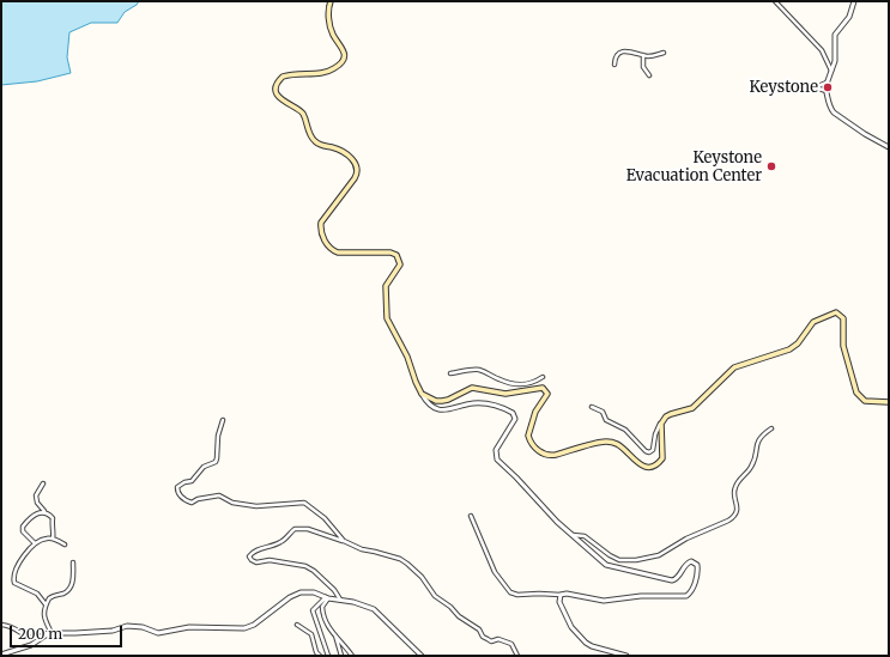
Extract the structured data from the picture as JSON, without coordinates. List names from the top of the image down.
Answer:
{
  "places": ["Keystone", "Keystone Evacuation Center"],
  "scale_bar": "200 m"
}
